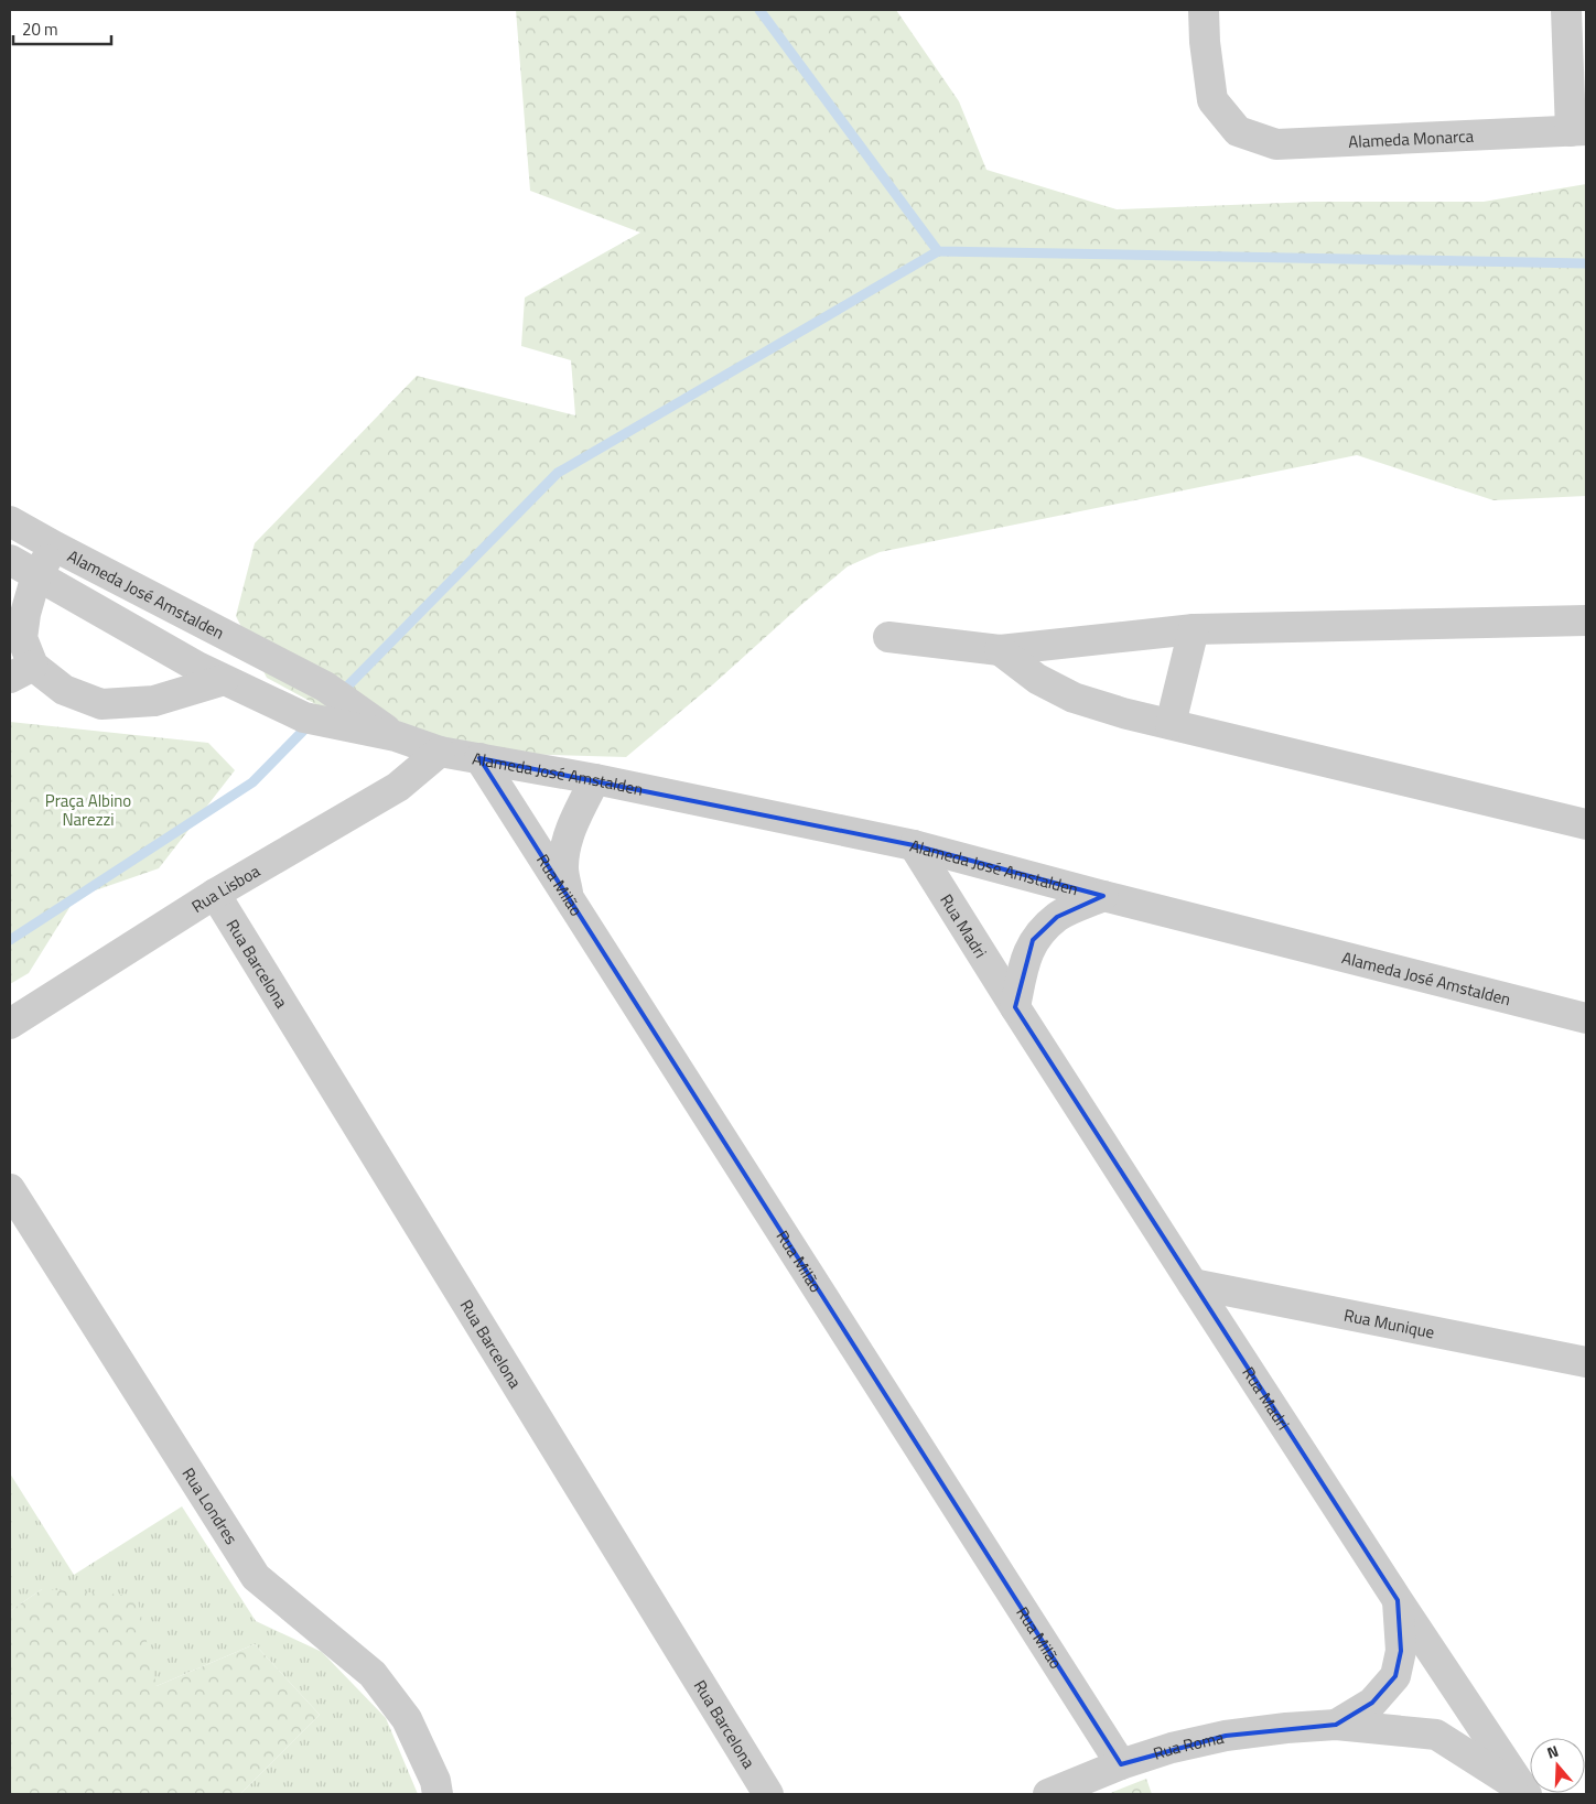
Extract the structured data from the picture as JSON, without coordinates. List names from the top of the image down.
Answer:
{
  "streets": {
    "street": [
      "Alameda Monarca",
      "Alameda José Amstalden",
      "Rua Milão",
      "Rua Lisboa",
      "Rua Madri",
      "Rua Barcelona",
      "Rua Munique",
      "Rua Londres",
      "Rua Roma"
    ]
  },
  "crossings": [
    ["Alameda José Amstalden", "Rua Milão"],
    ["Alameda José Amstalden", "Rua Lisboa"],
    ["Alameda José Amstalden", "Rua Madri"],
    ["Rua Milão", "Rua Roma"],
    ["Rua Lisboa", "Rua Barcelona"],
    ["Rua Madri", "Rua Munique"],
    ["Rua Madri", "Rua Roma"]
  ],
  "parks": ["Praça Albino Narezzi"],
  "scale_bar": "20 m",
  "north": "top"
}
